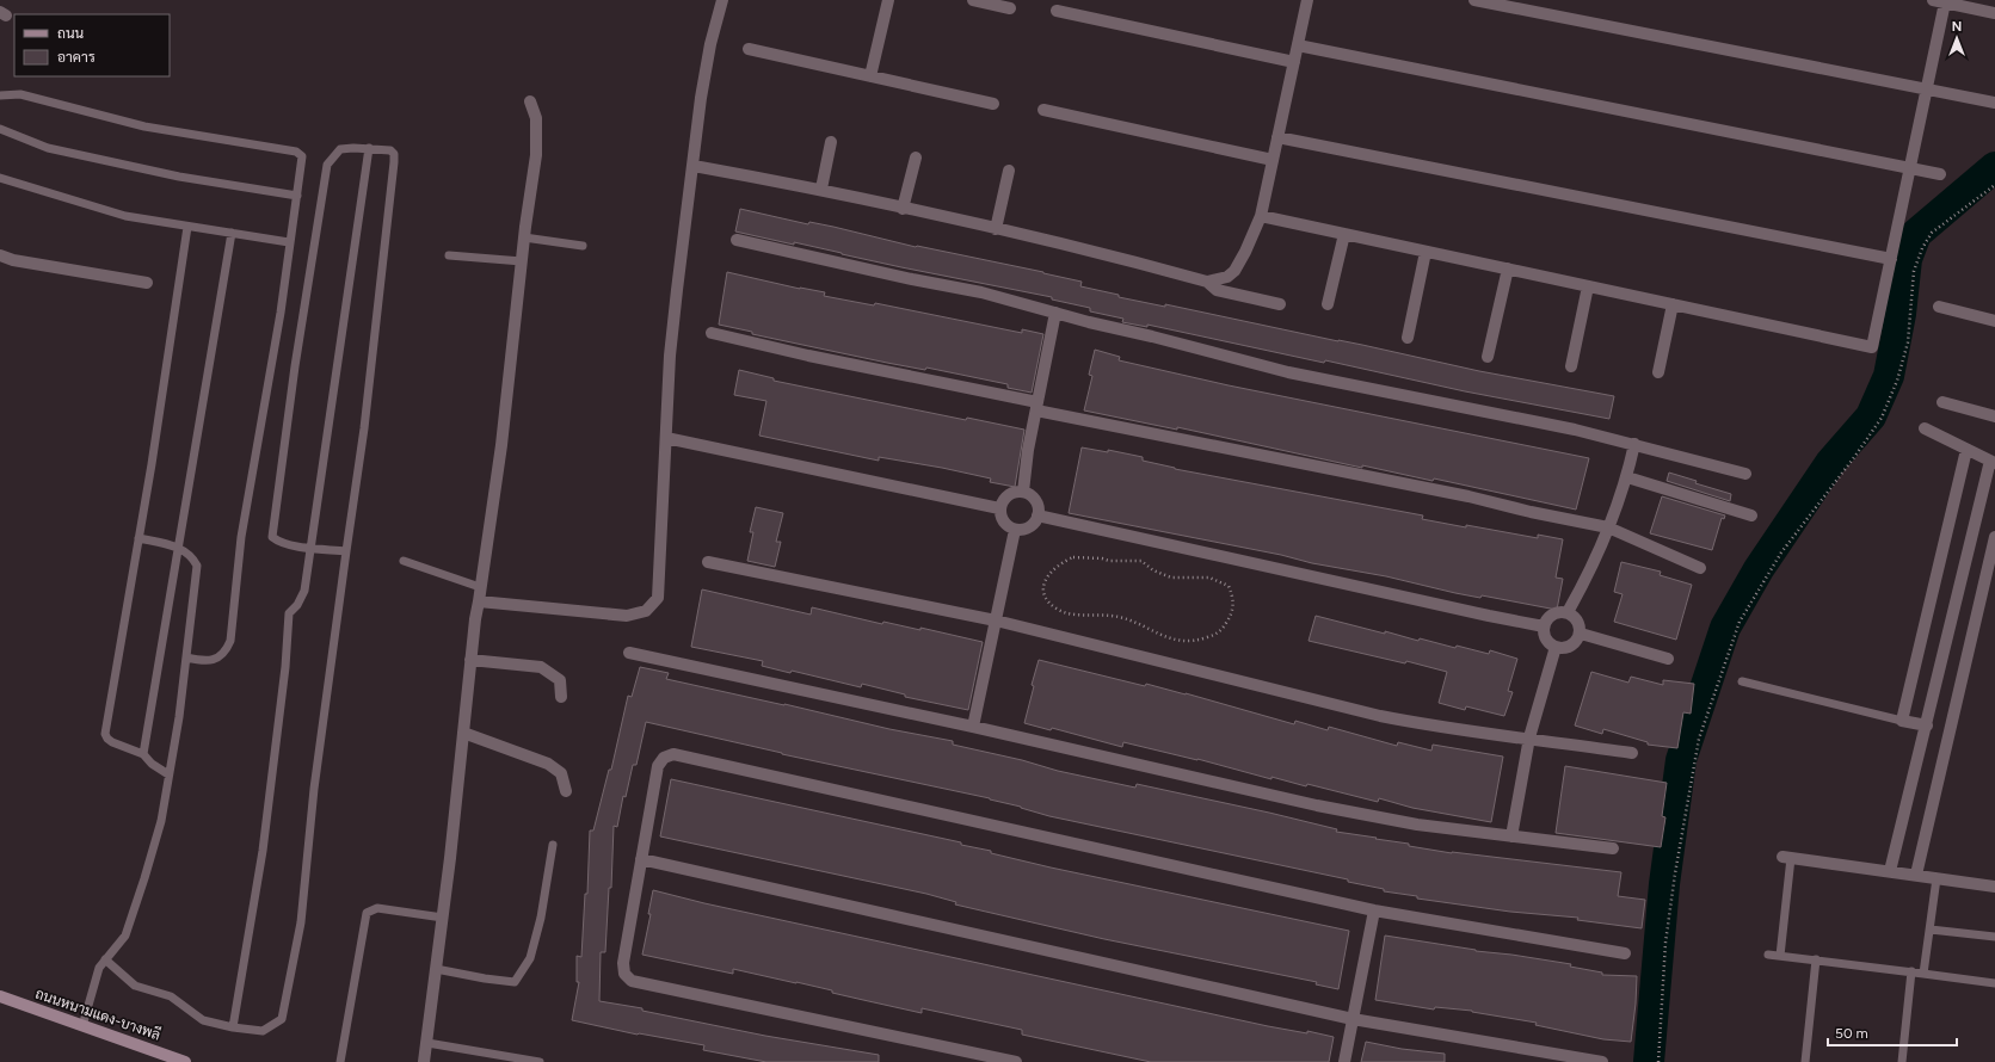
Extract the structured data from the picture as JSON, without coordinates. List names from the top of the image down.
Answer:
{
  "streets": {
    "main road": ["ถนนหนามแดง-บางพลี"]
  },
  "legend": ["ถนน", "อาคาร"],
  "scale_bar": "50 m",
  "north": "top"
}
